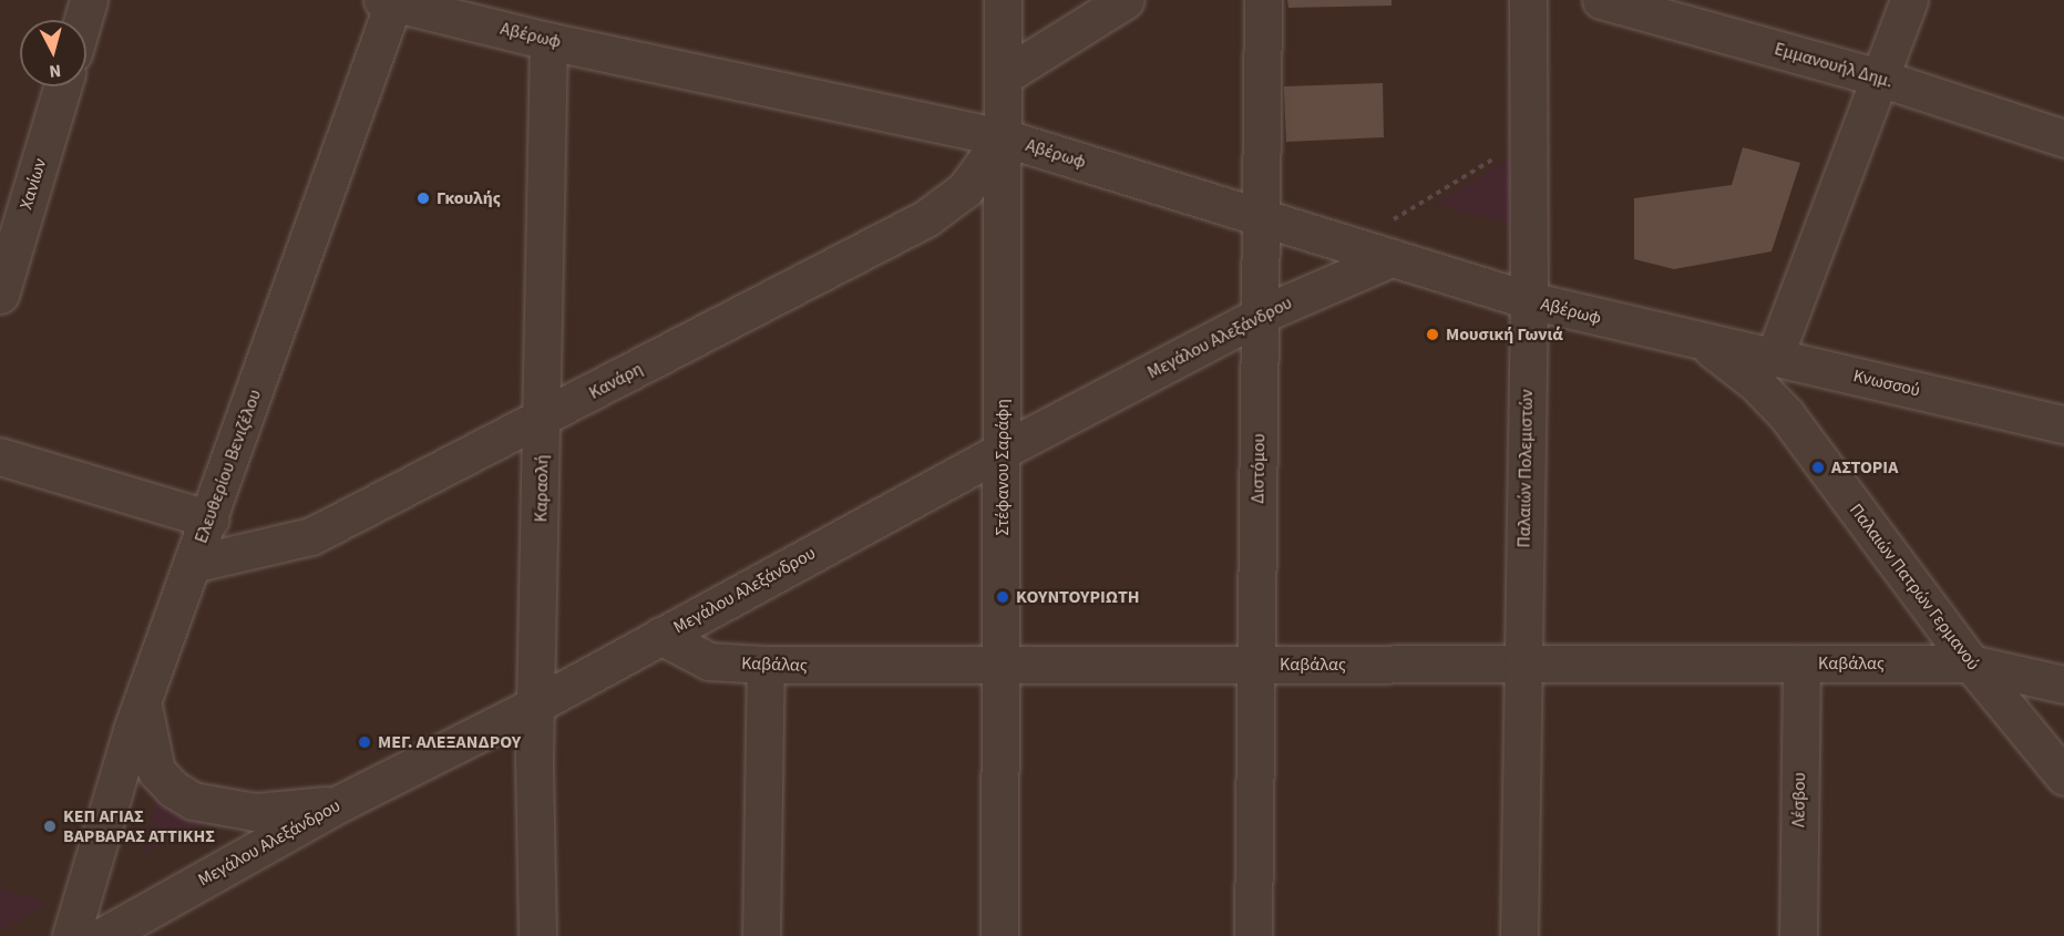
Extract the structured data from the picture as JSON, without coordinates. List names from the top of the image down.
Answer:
{
  "streets": {
    "street": [
      "Αβέρωφ",
      "Εμμανουήλ Δημ.",
      "Χανίων",
      "Μεγάλου Αλεξάνδρου",
      "Κανάρη",
      "Κνωσσού",
      "Ελευθερίου Βενιζέλου",
      "Στέφανου Σαράφη",
      "Διστόμου",
      "Παλαιών Πολεμιστών",
      "Καραολή",
      "Παλαιών Πατρών Γερμανού",
      "Καβάλας",
      "Λέσβου"
    ]
  },
  "crossings": [
    ["Αβέρωφ", "Μεγάλου Αλεξάνδρου"],
    ["Αβέρωφ", "Κανάρη"],
    ["Αβέρωφ", "Κνωσσού"],
    ["Αβέρωφ", "Ελευθερίου Βενιζέλου"],
    ["Αβέρωφ", "Στέφανου Σαράφη"],
    ["Αβέρωφ", "Διστόμου"],
    ["Αβέρωφ", "Παλαιών Πολεμιστών"],
    ["Αβέρωφ", "Καραολή"],
    ["Αβέρωφ", "Παλαιών Πατρών Γερμανού"],
    ["Μεγάλου Αλεξάνδρου", "Στέφανου Σαράφη"],
    ["Μεγάλου Αλεξάνδρου", "Διστόμου"],
    ["Μεγάλου Αλεξάνδρου", "Καραολή"],
    ["Μεγάλου Αλεξάνδρου", "Καβάλας"],
    ["Κανάρη", "Ελευθερίου Βενιζέλου"],
    ["Κανάρη", "Στέφανου Σαράφη"],
    ["Κανάρη", "Καραολή"],
    ["Κνωσσού", "Παλαιών Πατρών Γερμανού"],
    ["Στέφανου Σαράφη", "Καβάλας"],
    ["Διστόμου", "Καβάλας"],
    ["Παλαιών Πολεμιστών", "Καβάλας"],
    ["Παλαιών Πατρών Γερμανού", "Καβάλας"],
    ["Καβάλας", "Λέσβου"]
  ],
  "places": [
    "Γκουλής",
    "Μουσική Γωνιά",
    "ΑΣΤΟΡΙΑ",
    "ΚΟΥΝΤΟΥΡΙΩΤΗ",
    "ΜΕΓ. ΑΛΕΞΑΝΔΡΟΥ",
    "ΚΕΠ ΑΓΙΑΣ ΒΑΡΒΑΡΑΣ ΑΤΤΙΚΗΣ"
  ],
  "north": "bottom"
}
